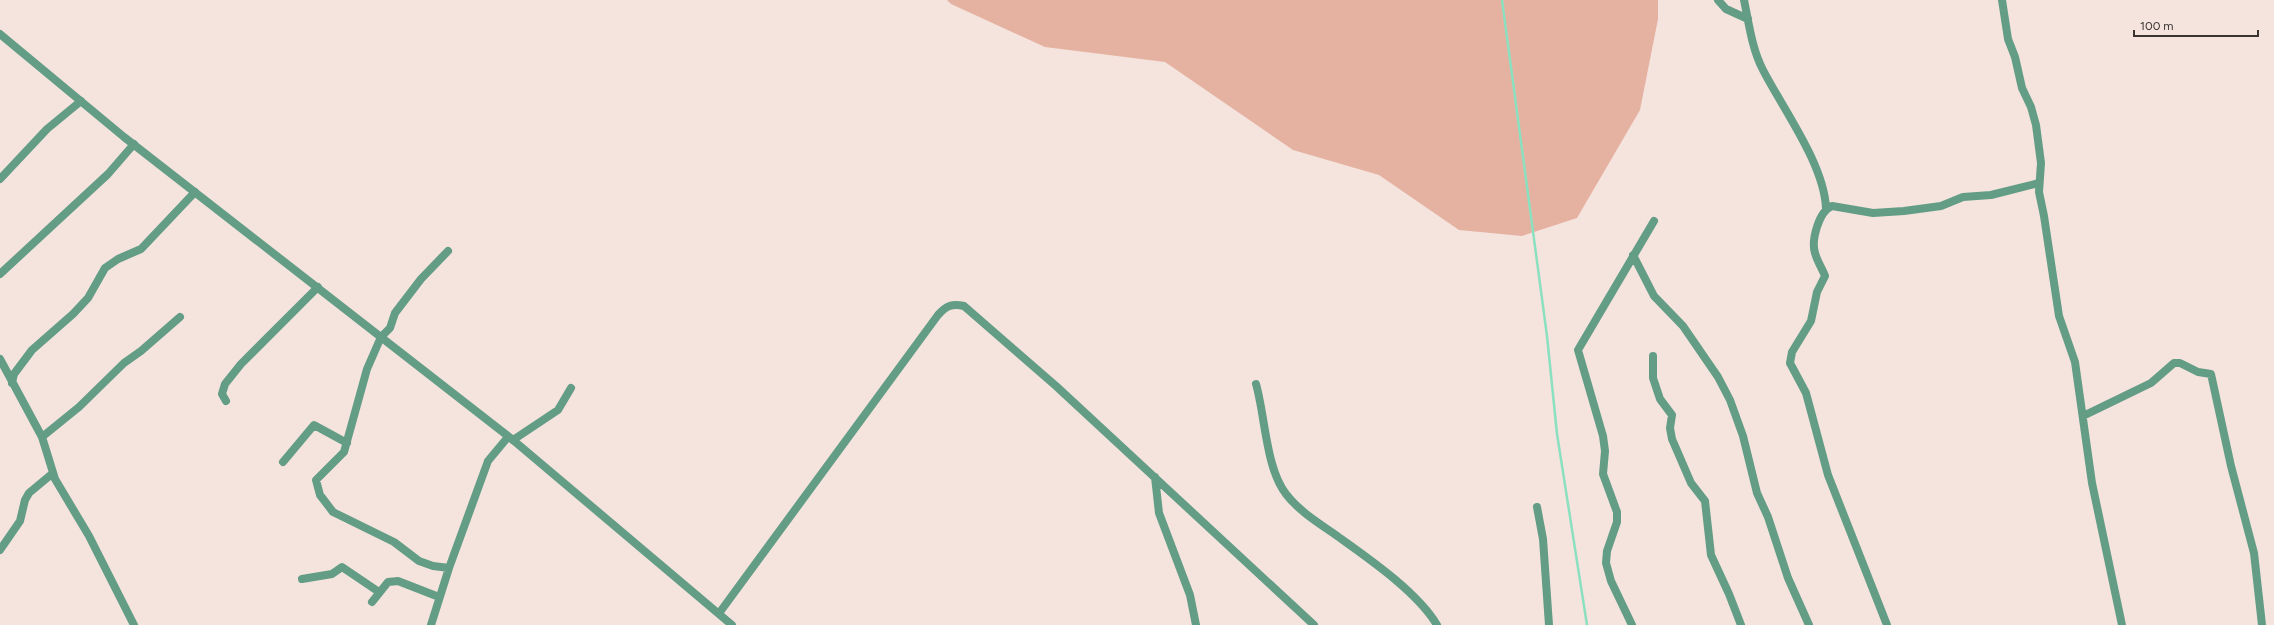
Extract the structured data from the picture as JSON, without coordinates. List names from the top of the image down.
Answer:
{
  "scale_bar": "100 m"
}
